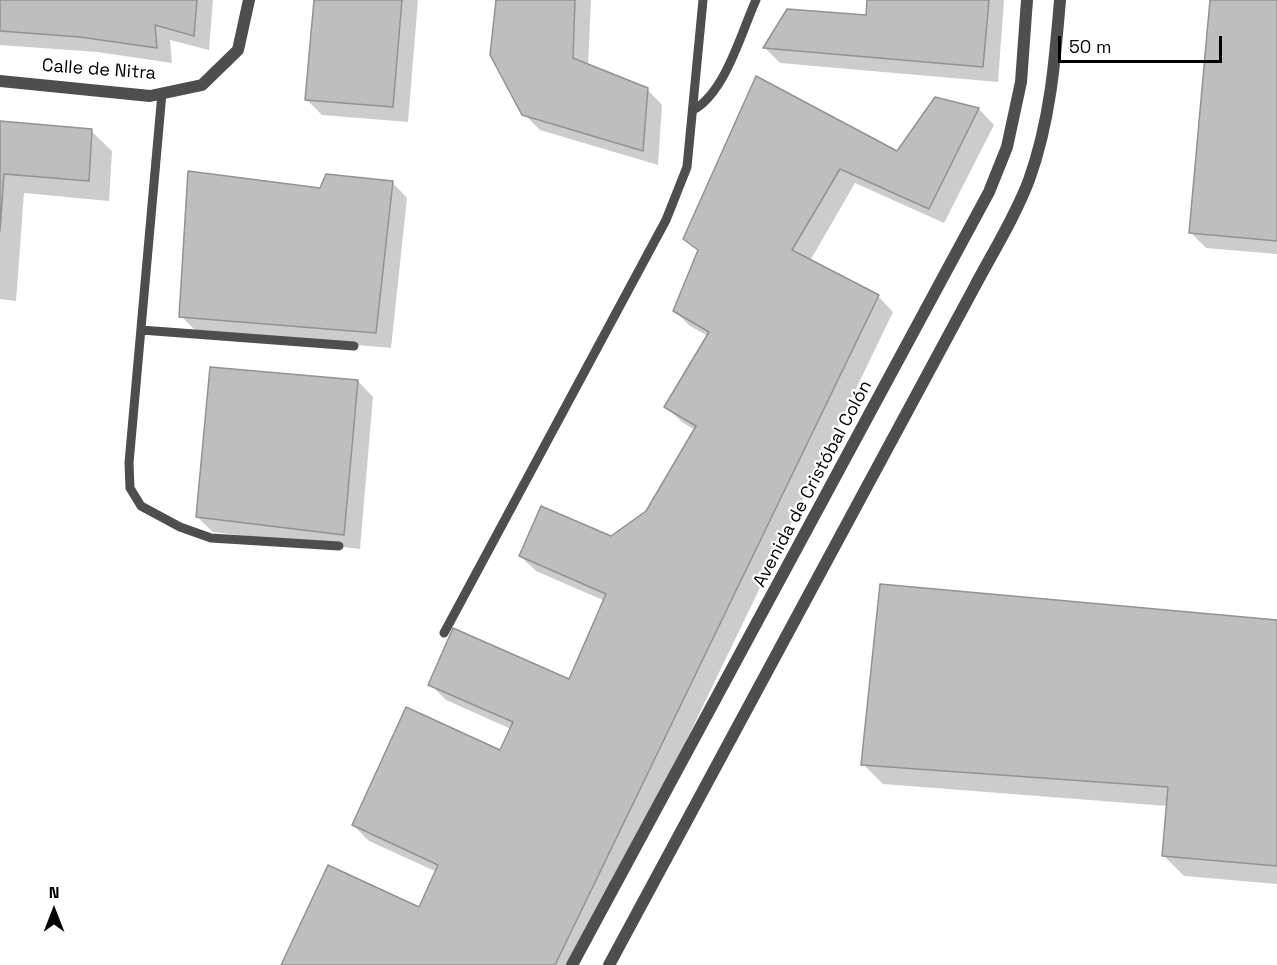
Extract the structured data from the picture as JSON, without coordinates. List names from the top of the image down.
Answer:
{
  "streets": {
    "street": ["Calle de Nitra", "Avenida de Cristóbal Colón"]
  },
  "scale_bar": "50 m",
  "north": "top"
}
